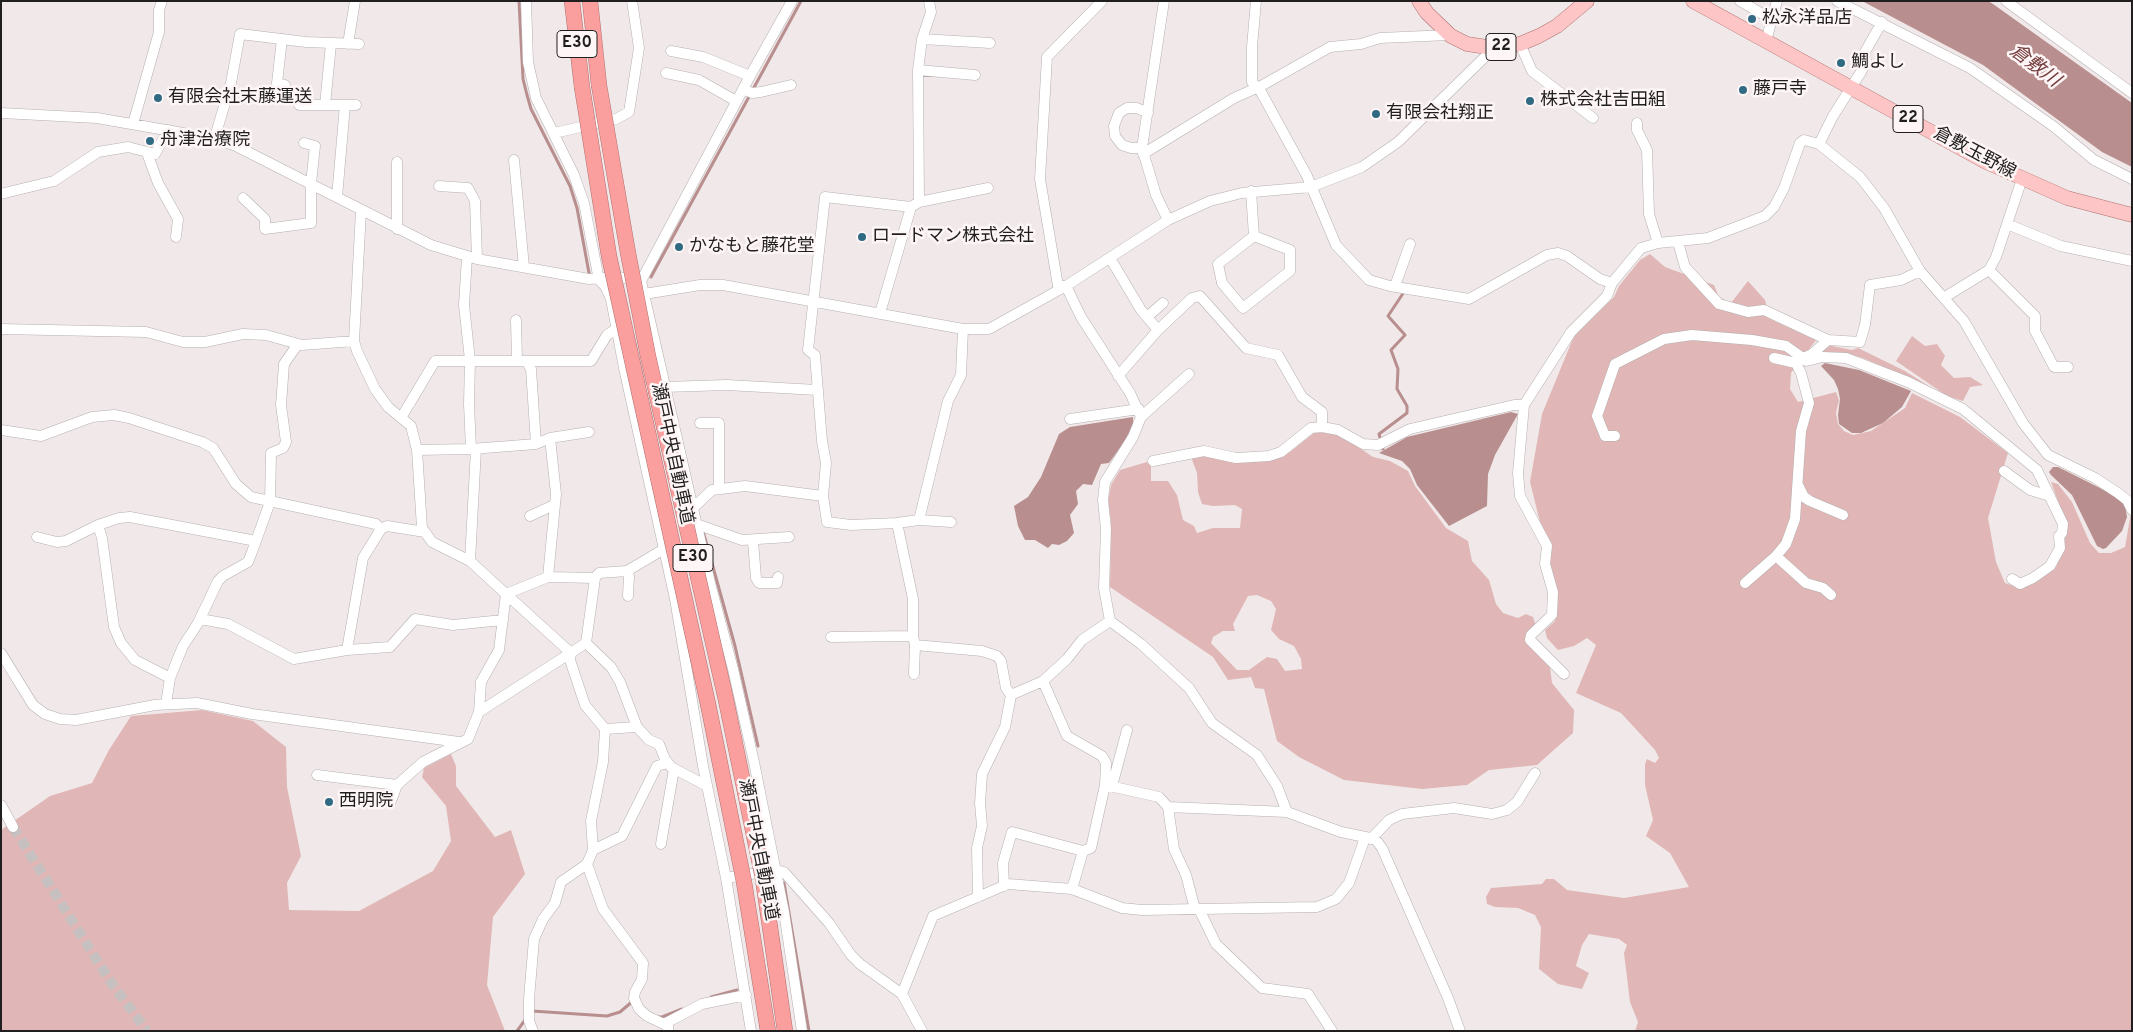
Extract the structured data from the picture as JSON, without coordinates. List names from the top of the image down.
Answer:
{
  "streets": {
    "highway": ["E30", "瀬戸中央自動車道"],
    "main road": ["22", "倉敷玉野線"]
  },
  "water": ["倉敷川"],
  "places": [
    "松永洋品店",
    "鯛よし",
    "藤戸寺",
    "有限会社末藤運送",
    "株式会社吉田組",
    "有限会社翔正",
    "舟津治療院",
    "ロードマン株式会社",
    "かなもと藤花堂",
    "西明院"
  ]
}
